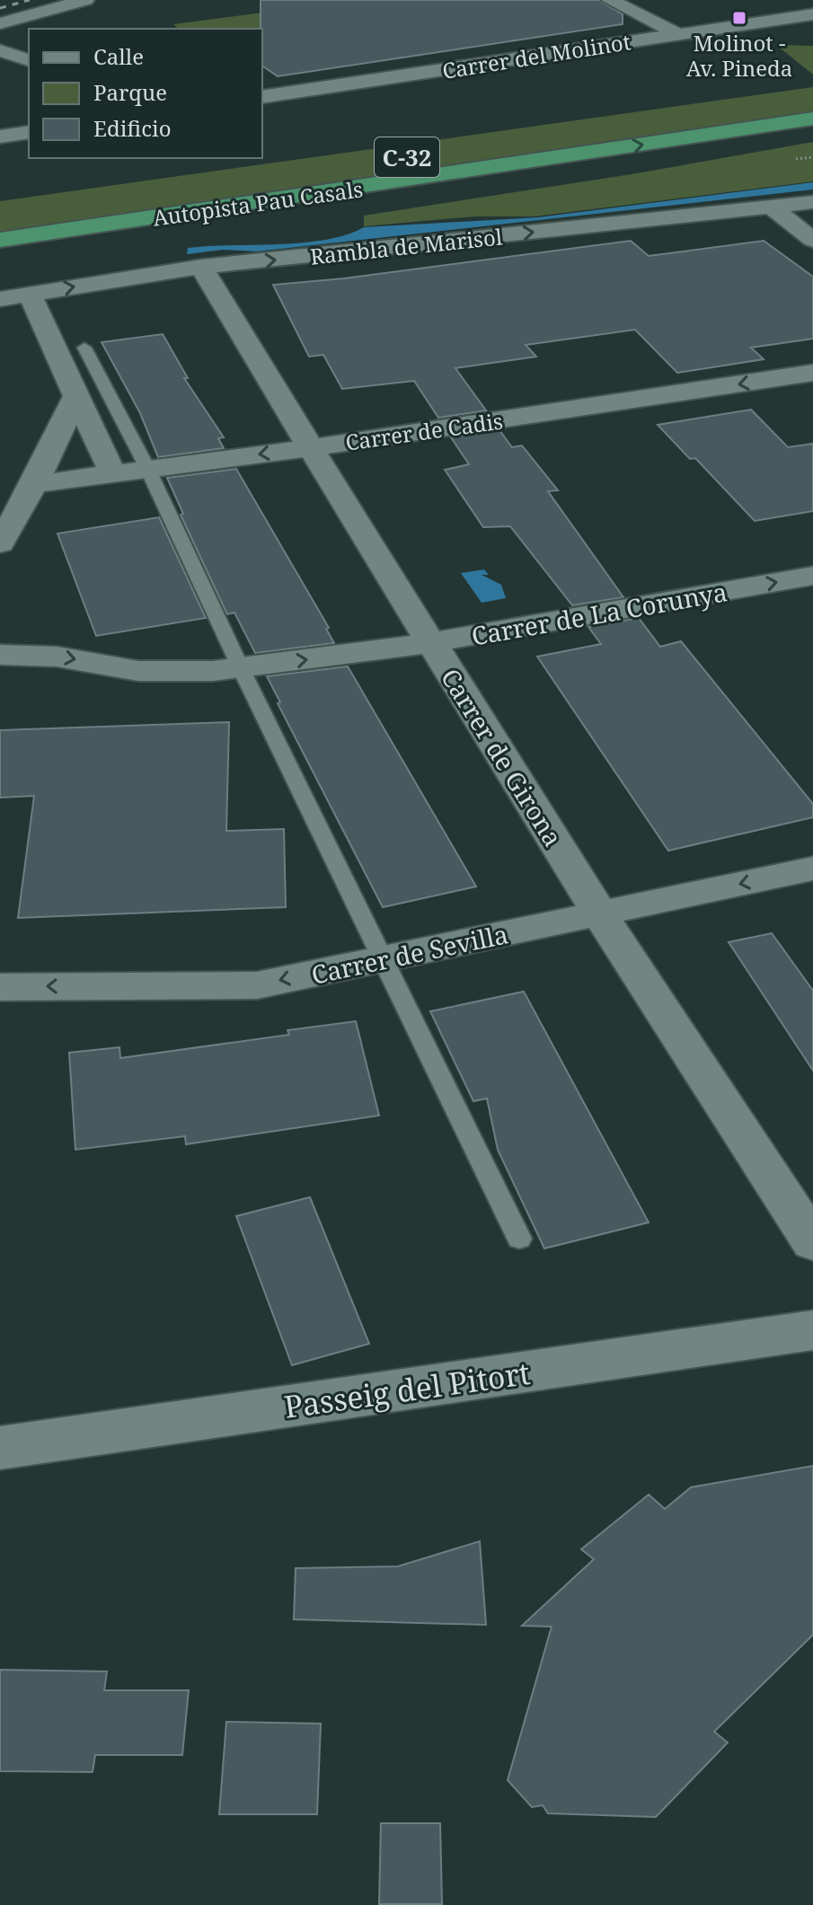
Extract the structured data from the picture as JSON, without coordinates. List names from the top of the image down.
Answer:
{
  "streets": {
    "highway": ["C-32", "Autopista Pau Casals"],
    "street": [
      "Carrer del Molinot",
      "Rambla de Marisol",
      "Carrer de Cadis",
      "Carrer de La Corunya",
      "Carrer de Girona",
      "Carrer de Sevilla",
      "Passeig del Pitort"
    ]
  },
  "crossings": [
    ["Rambla de Marisol", "Carrer de Girona"],
    ["Carrer de Cadis", "Carrer de Girona"],
    ["Carrer de La Corunya", "Carrer de Girona"],
    ["Carrer de Girona", "Carrer de Sevilla"]
  ],
  "one_way": [
    "Rambla de Marisol",
    "Carrer de Cadis",
    "Carrer de La Corunya",
    "Carrer de Sevilla"
  ],
  "places": {
    "transit": ["Molinot - Av. Pineda"]
  },
  "legend": ["Calle", "Parque", "Edificio"]
}
